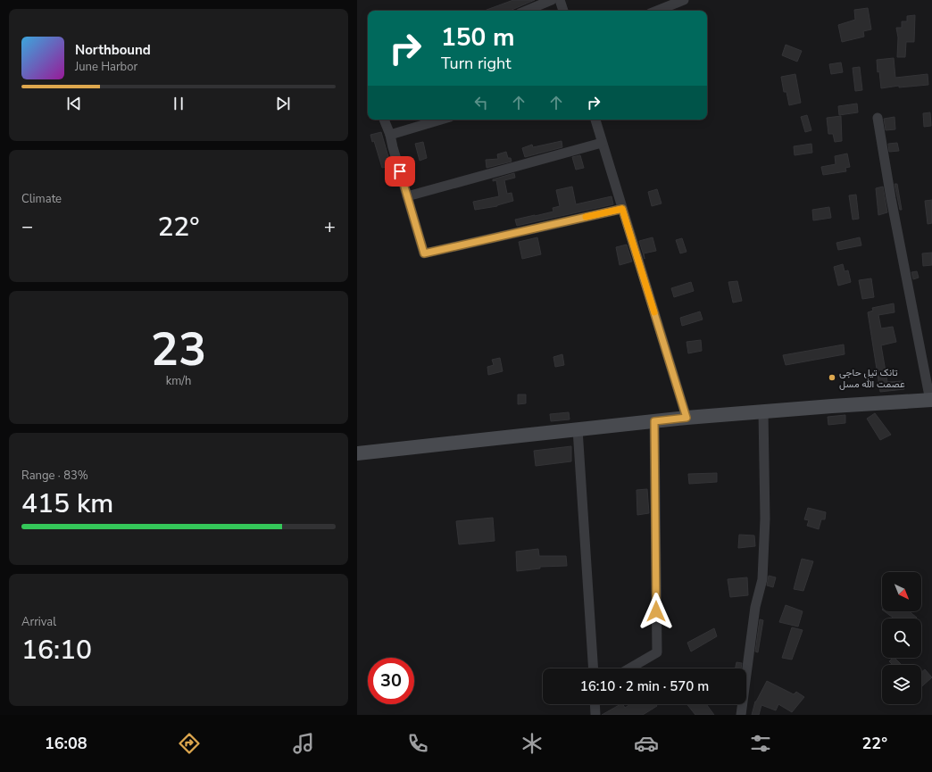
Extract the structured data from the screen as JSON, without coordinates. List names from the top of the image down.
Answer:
{
  "places": ["تانک تیل حاجی عصمت الله مسل"],
  "north": "bottom right",
  "page": {
    "turn": ["150 m", "Turn right"],
    "song": ["Northbound", "June Harbor"],
    "tile": [
      "Climate",
      ["23", "km/h"],
      ["Range · 83%", "415 km"],
      ["Arrival", "16:10"]
    ],
    "heat": ["−", "22°", "+"],
    "limit": "30",
    "trip": "16:10 · 2 min · 570 m",
    "tabs": ["16:08", "22°"]
  }
}
